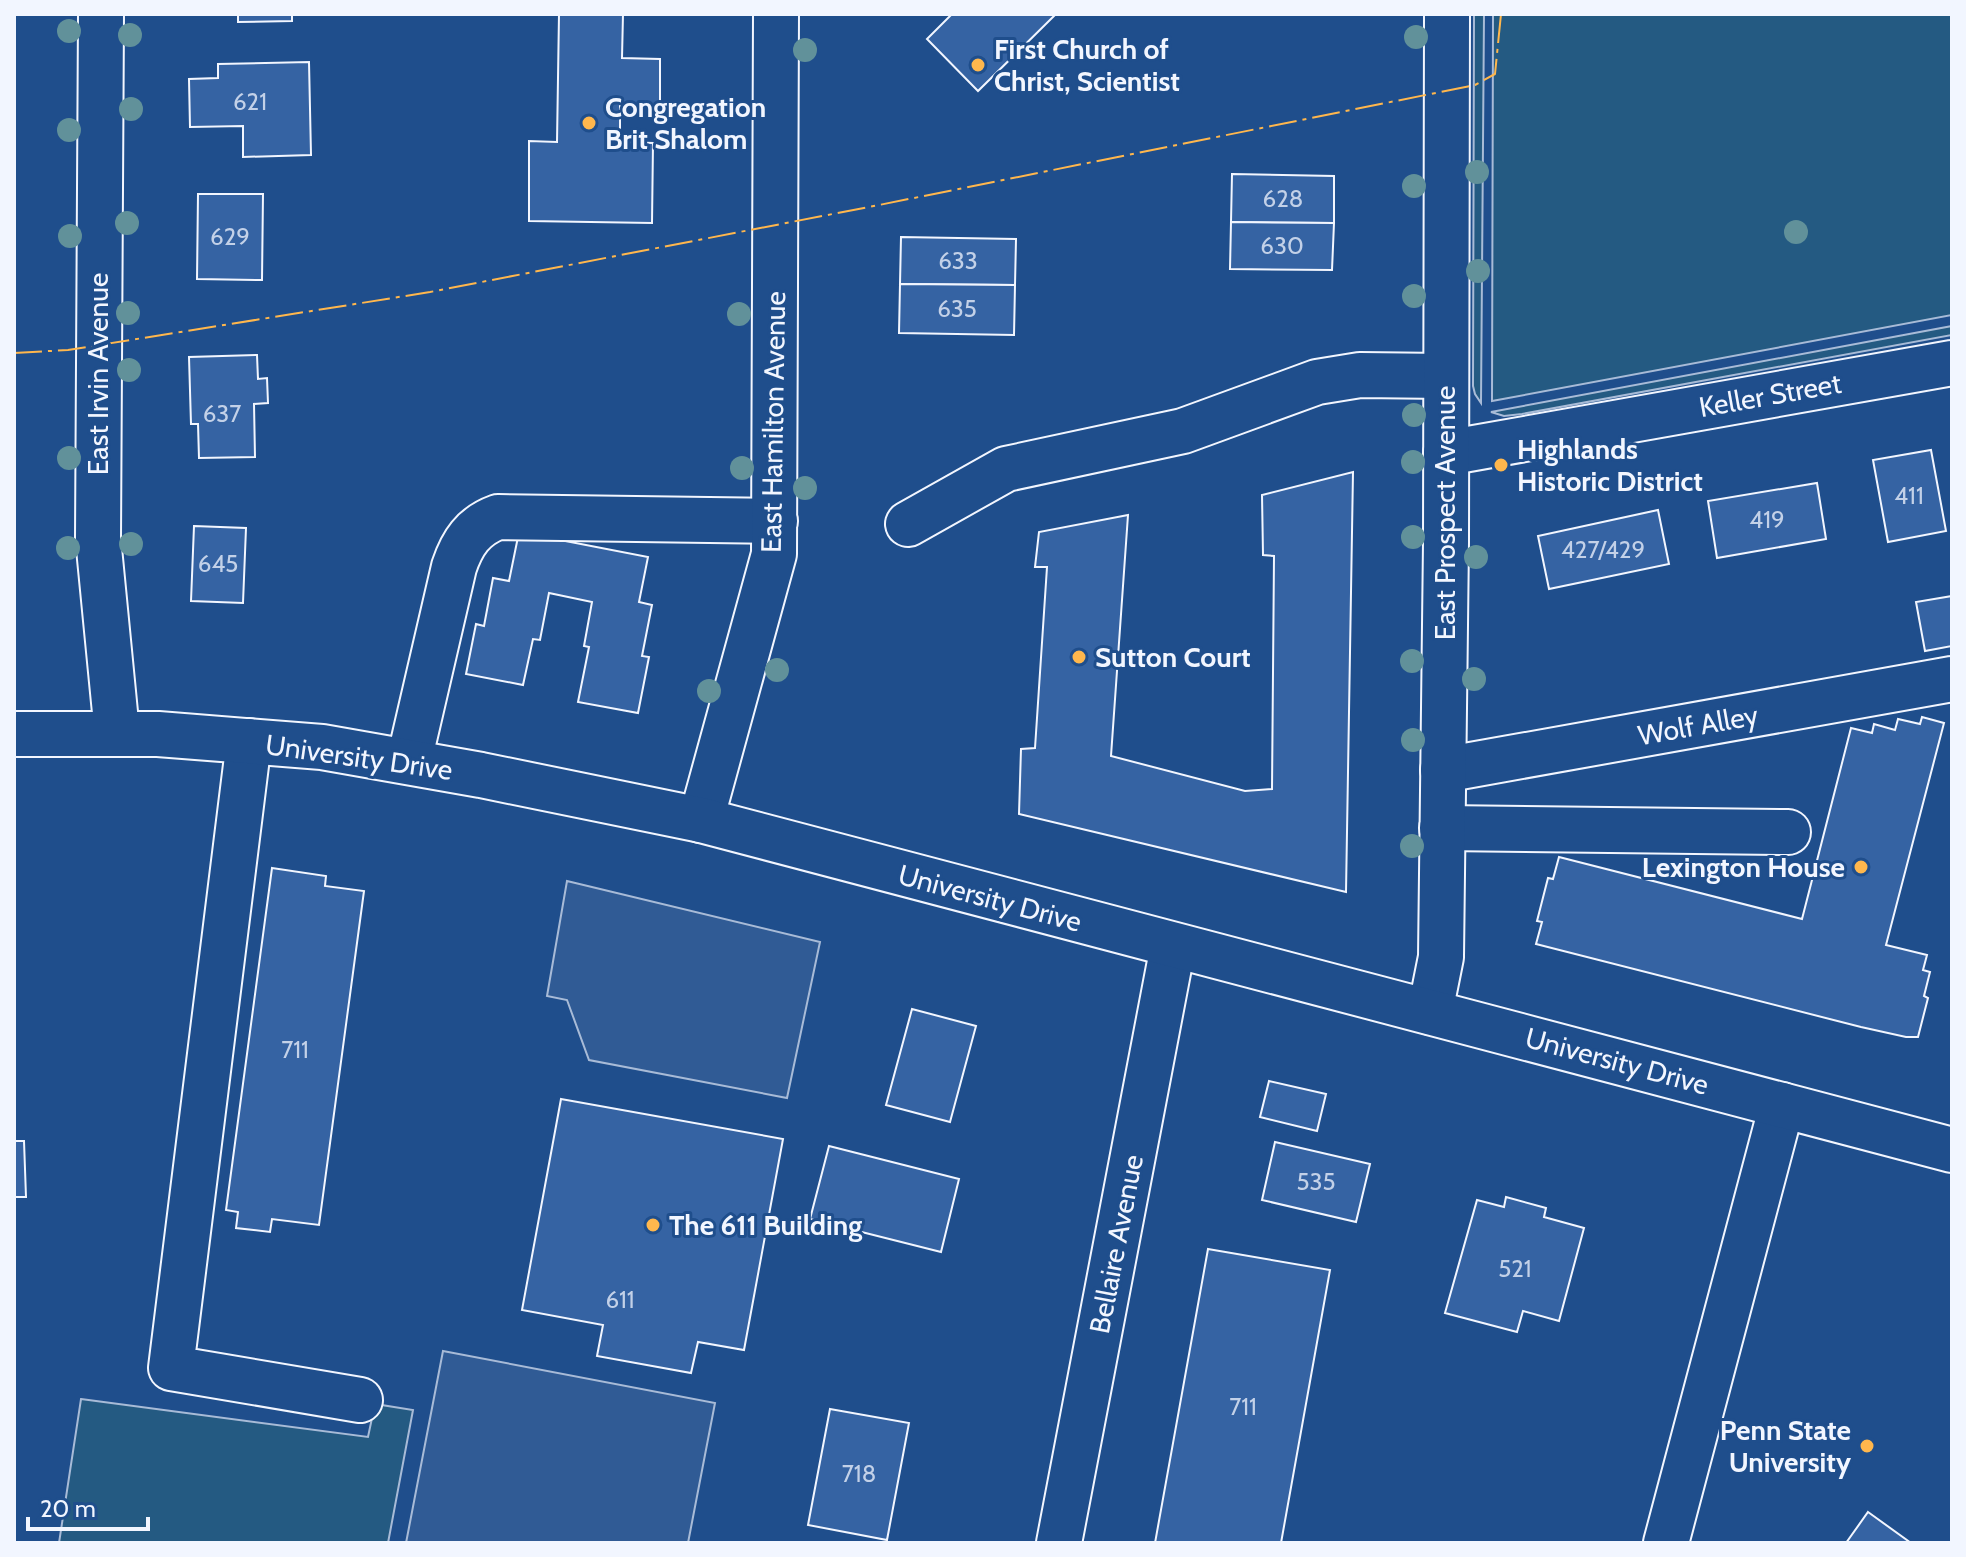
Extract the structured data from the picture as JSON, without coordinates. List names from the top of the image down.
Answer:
{
  "streets": {
    "street": [
      "East Irvin Avenue",
      "Keller Street",
      "East Hamilton Avenue",
      "East Prospect Avenue",
      "Wolf Alley",
      "University Drive",
      "Bellaire Avenue"
    ]
  },
  "crossings": [
    ["East Irvin Avenue", "University Drive"],
    ["Keller Street", "East Prospect Avenue"],
    ["East Hamilton Avenue", "University Drive"],
    ["East Prospect Avenue", "Wolf Alley"],
    ["East Prospect Avenue", "University Drive"],
    ["University Drive", "Bellaire Avenue"]
  ],
  "places": [
    "First Church of Christ, Scientist",
    "Congregation Brit Shalom",
    "Highlands Historic District",
    "Sutton Court",
    "Lexington House",
    "The 611 Building",
    "Penn State University"
  ],
  "house_numbers": [
    "621",
    "628",
    "629",
    "630",
    "633",
    "635",
    "637",
    "411",
    "419",
    "427/429",
    "645",
    "711",
    "535",
    "521",
    "611",
    "711",
    "718"
  ],
  "scale_bar": "20 m"
}
